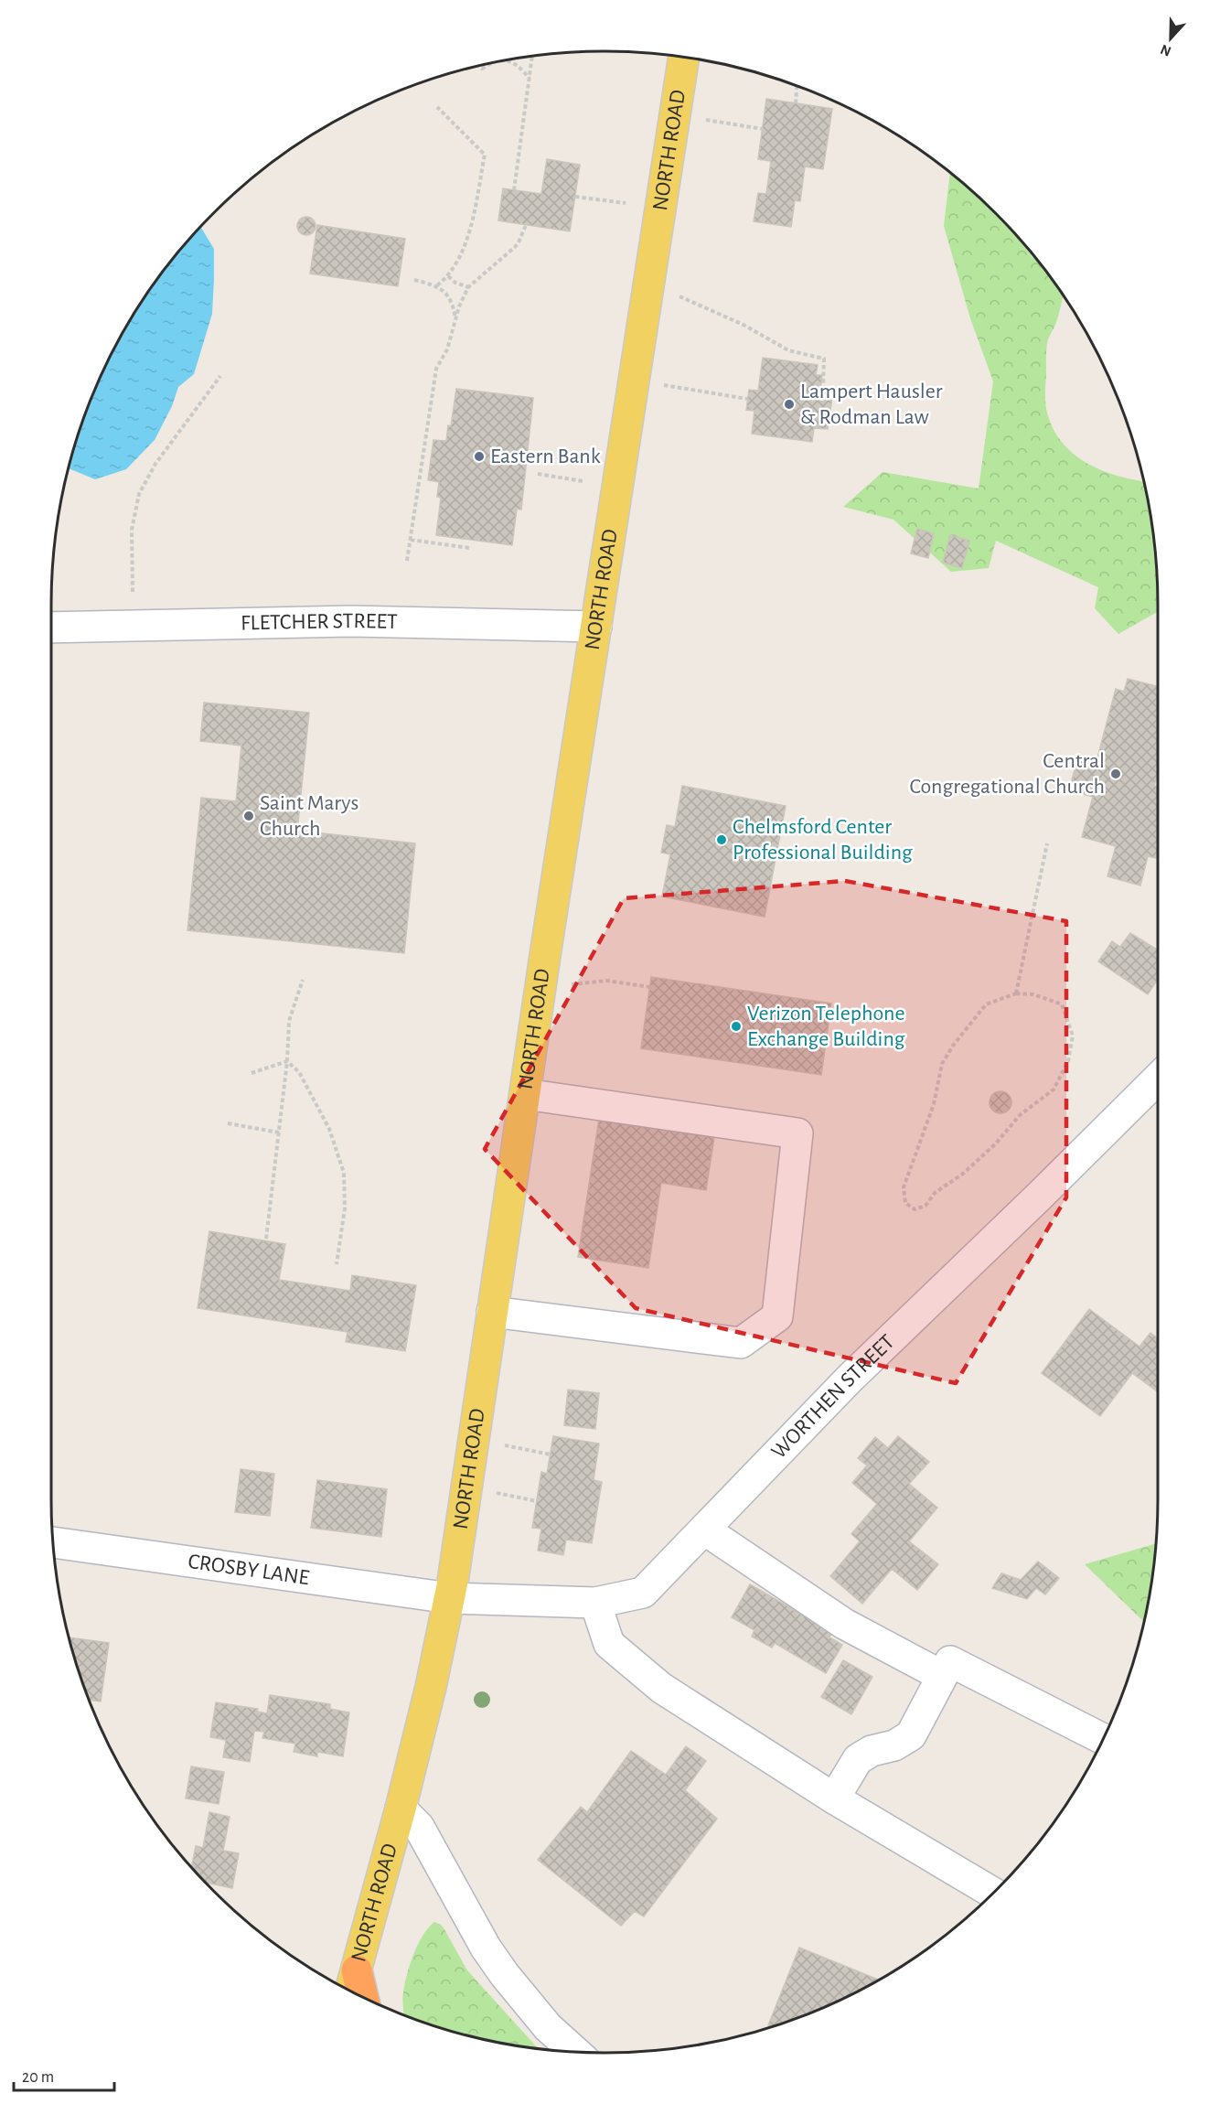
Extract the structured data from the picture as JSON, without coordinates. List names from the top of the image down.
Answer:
{
  "streets": {
    "main road": ["NORTH ROAD"],
    "street": ["FLETCHER STREET", "WORTHEN STREET", "CROSBY LANE"]
  },
  "crossings": [
    ["NORTH ROAD", "FLETCHER STREET"],
    ["NORTH ROAD", "WORTHEN STREET"],
    ["NORTH ROAD", "CROSBY LANE"],
    ["WORTHEN STREET", "CROSBY LANE"]
  ],
  "places": [
    "Lampert Hausler & Rodman Law",
    "Eastern Bank",
    "Central Congregational Church",
    "Saint Marys Church",
    "Chelmsford Center Professional Building",
    "Verizon Telephone Exchange Building"
  ],
  "scale_bar": "20 m",
  "north": "bottom"
}
